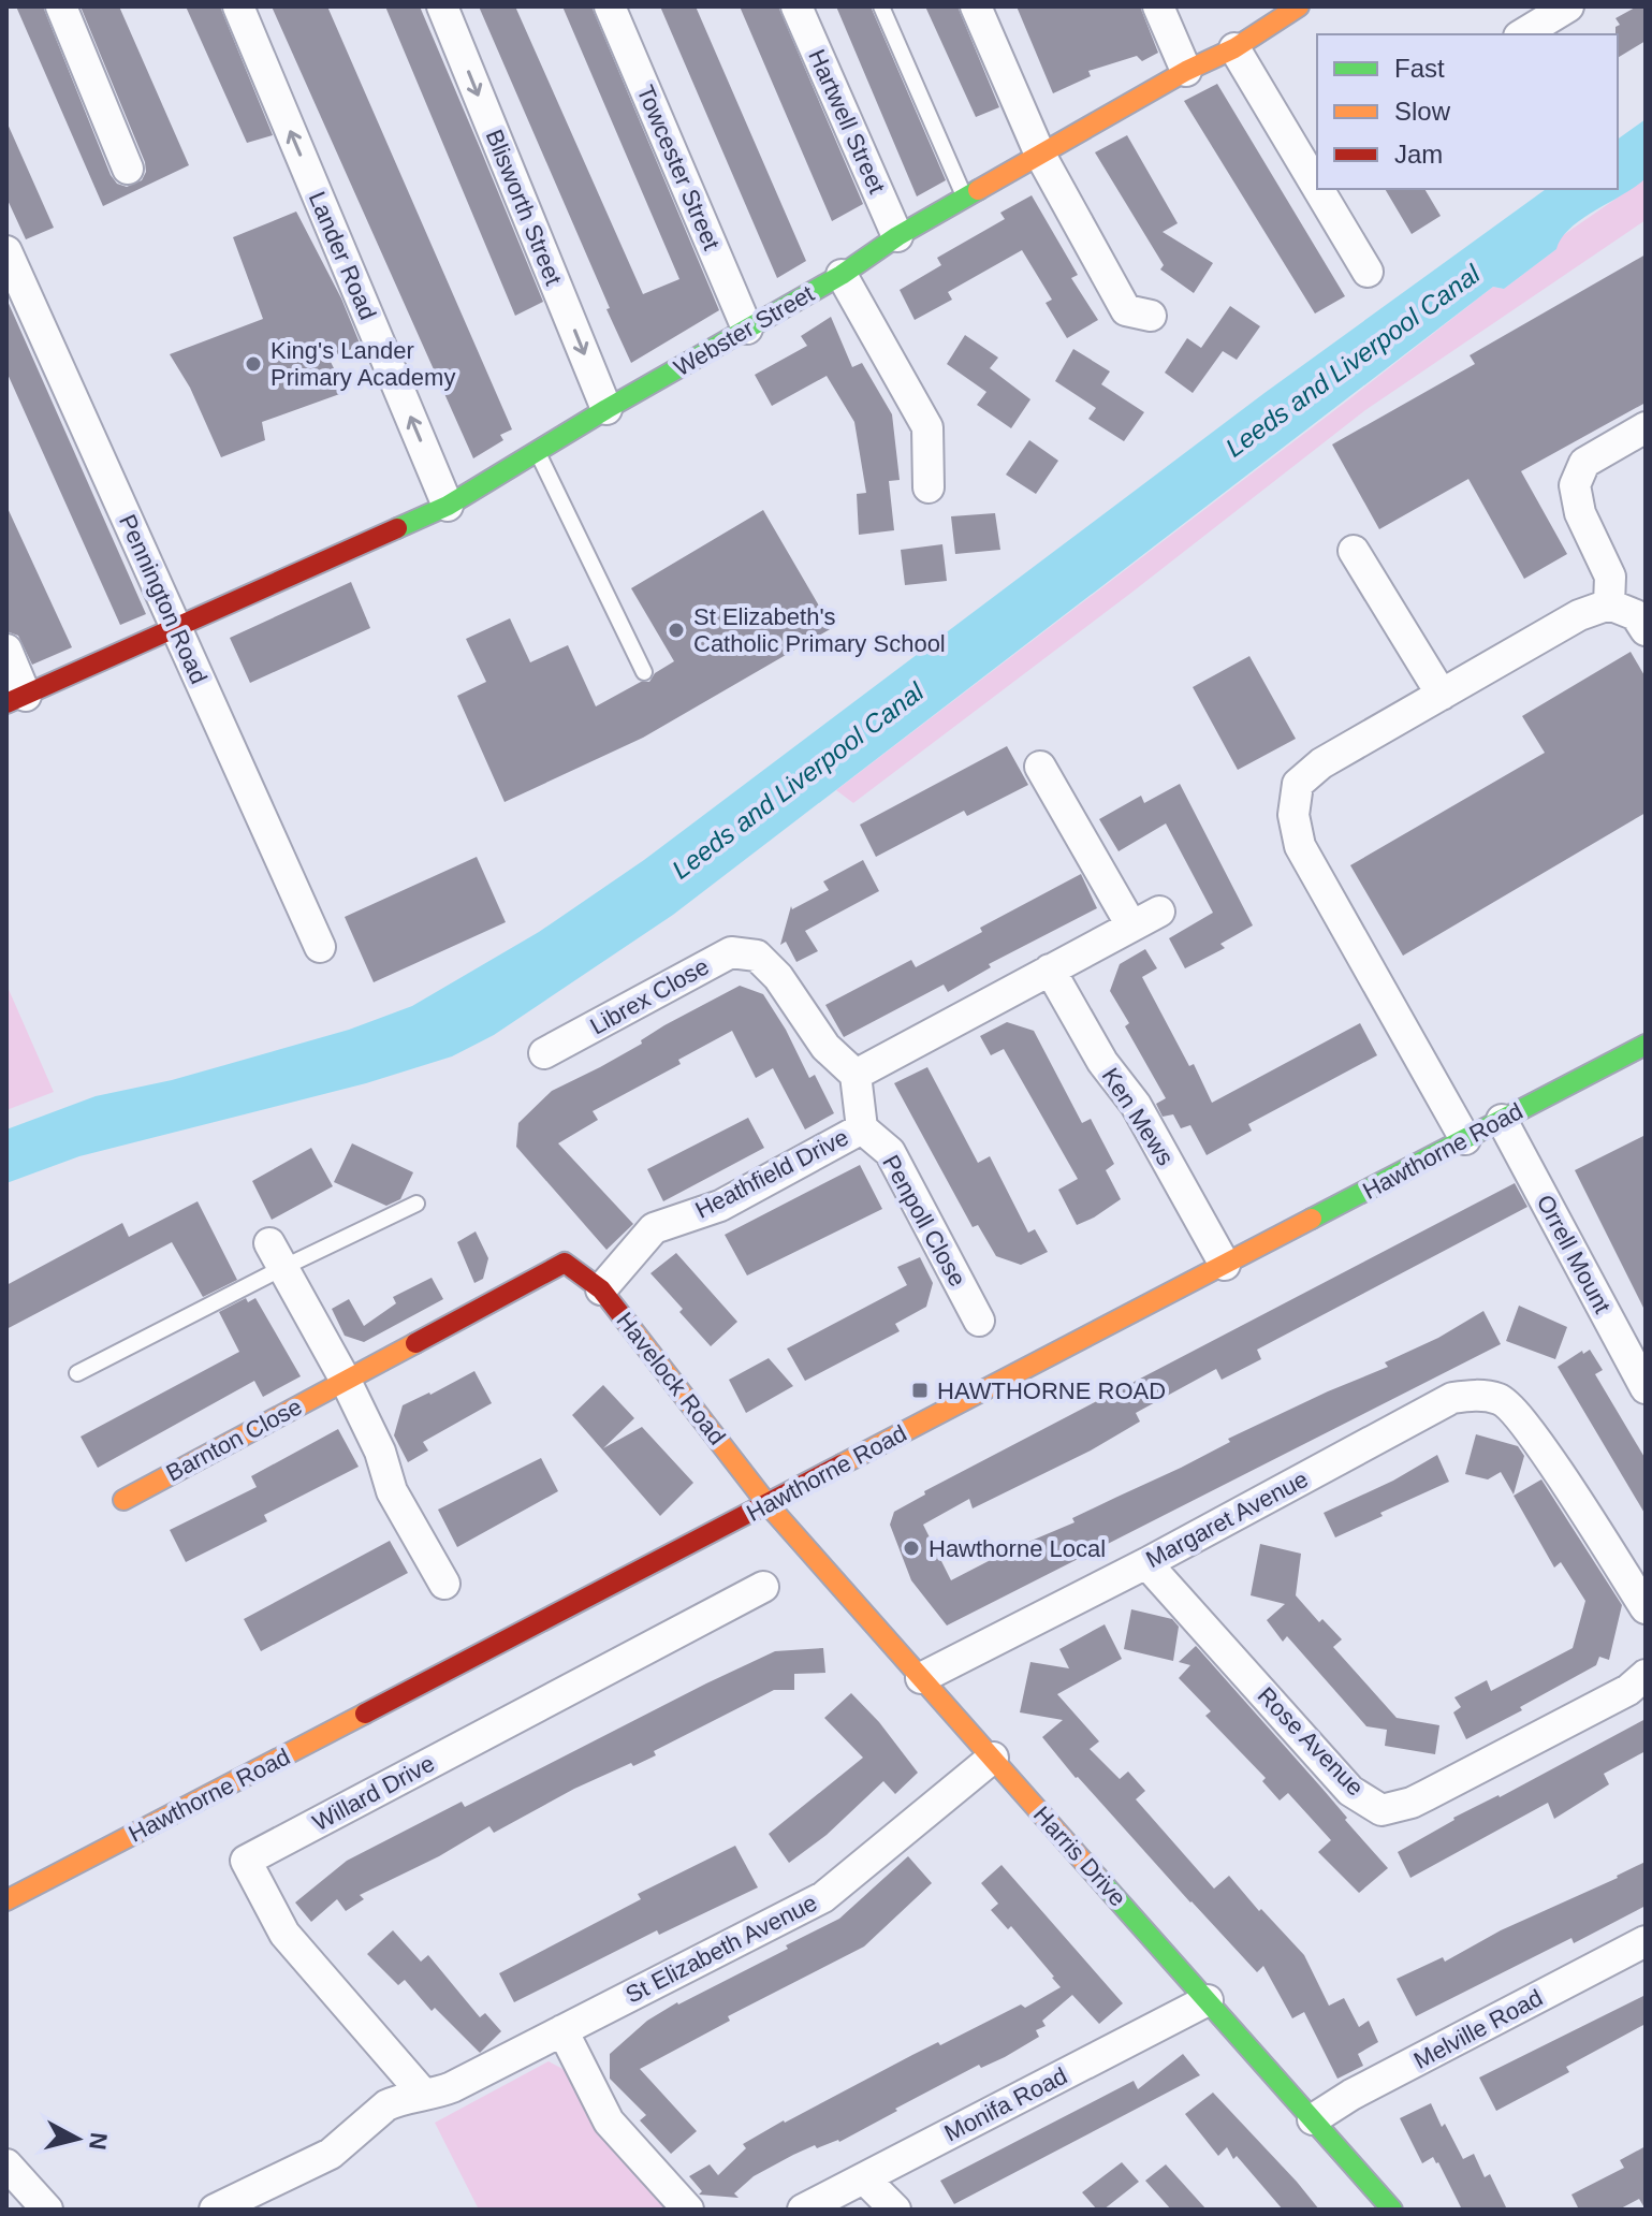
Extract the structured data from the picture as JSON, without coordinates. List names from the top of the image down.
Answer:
{
  "streets": {
    "street": [
      "Hartwell Street",
      "Towcester Street",
      "Blisworth Street",
      "Lander Road",
      "Webster Street",
      "Pennington Road",
      "Librex Close",
      "Ken Mews",
      "Hawthorne Road",
      "Heathfield Drive",
      "Penpoll Close",
      "Orrell Mount",
      "Havelock Road",
      "Barnton Close",
      "Margaret Avenue",
      "Rose Avenue",
      "Willard Drive",
      "Harris Drive",
      "St Elizabeth Avenue",
      "Melville Road",
      "Monifa Road"
    ]
  },
  "crossings": [
    ["Hartwell Street", "Webster Street"],
    ["Towcester Street", "Webster Street"],
    ["Blisworth Street", "Webster Street"],
    ["Lander Road", "Webster Street"],
    ["Webster Street", "Pennington Road"],
    ["Librex Close", "Heathfield Drive"],
    ["Ken Mews", "Hawthorne Road"],
    ["Hawthorne Road", "Orrell Mount"],
    ["Hawthorne Road", "Havelock Road"],
    ["Hawthorne Road", "Harris Drive"],
    ["Heathfield Drive", "Penpoll Close"],
    ["Heathfield Drive", "Havelock Road"],
    ["Havelock Road", "Barnton Close"],
    ["Havelock Road", "Harris Drive"],
    ["Margaret Avenue", "Rose Avenue"],
    ["Margaret Avenue", "Harris Drive"],
    ["Willard Drive", "St Elizabeth Avenue"],
    ["Harris Drive", "St Elizabeth Avenue"],
    ["Harris Drive", "Melville Road"],
    ["Harris Drive", "Monifa Road"]
  ],
  "one_way": ["Blisworth Street", "Lander Road"],
  "water": ["Leeds and Liverpool Canal"],
  "places": {
    "other": ["King's Lander Primary Academy", "St Elizabeth's Catholic Primary School", "Hawthorne Local"],
    "transit": ["HAWTHORNE ROAD"]
  },
  "legend": ["Fast", "Slow", "Jam"],
  "north": "right"
}
